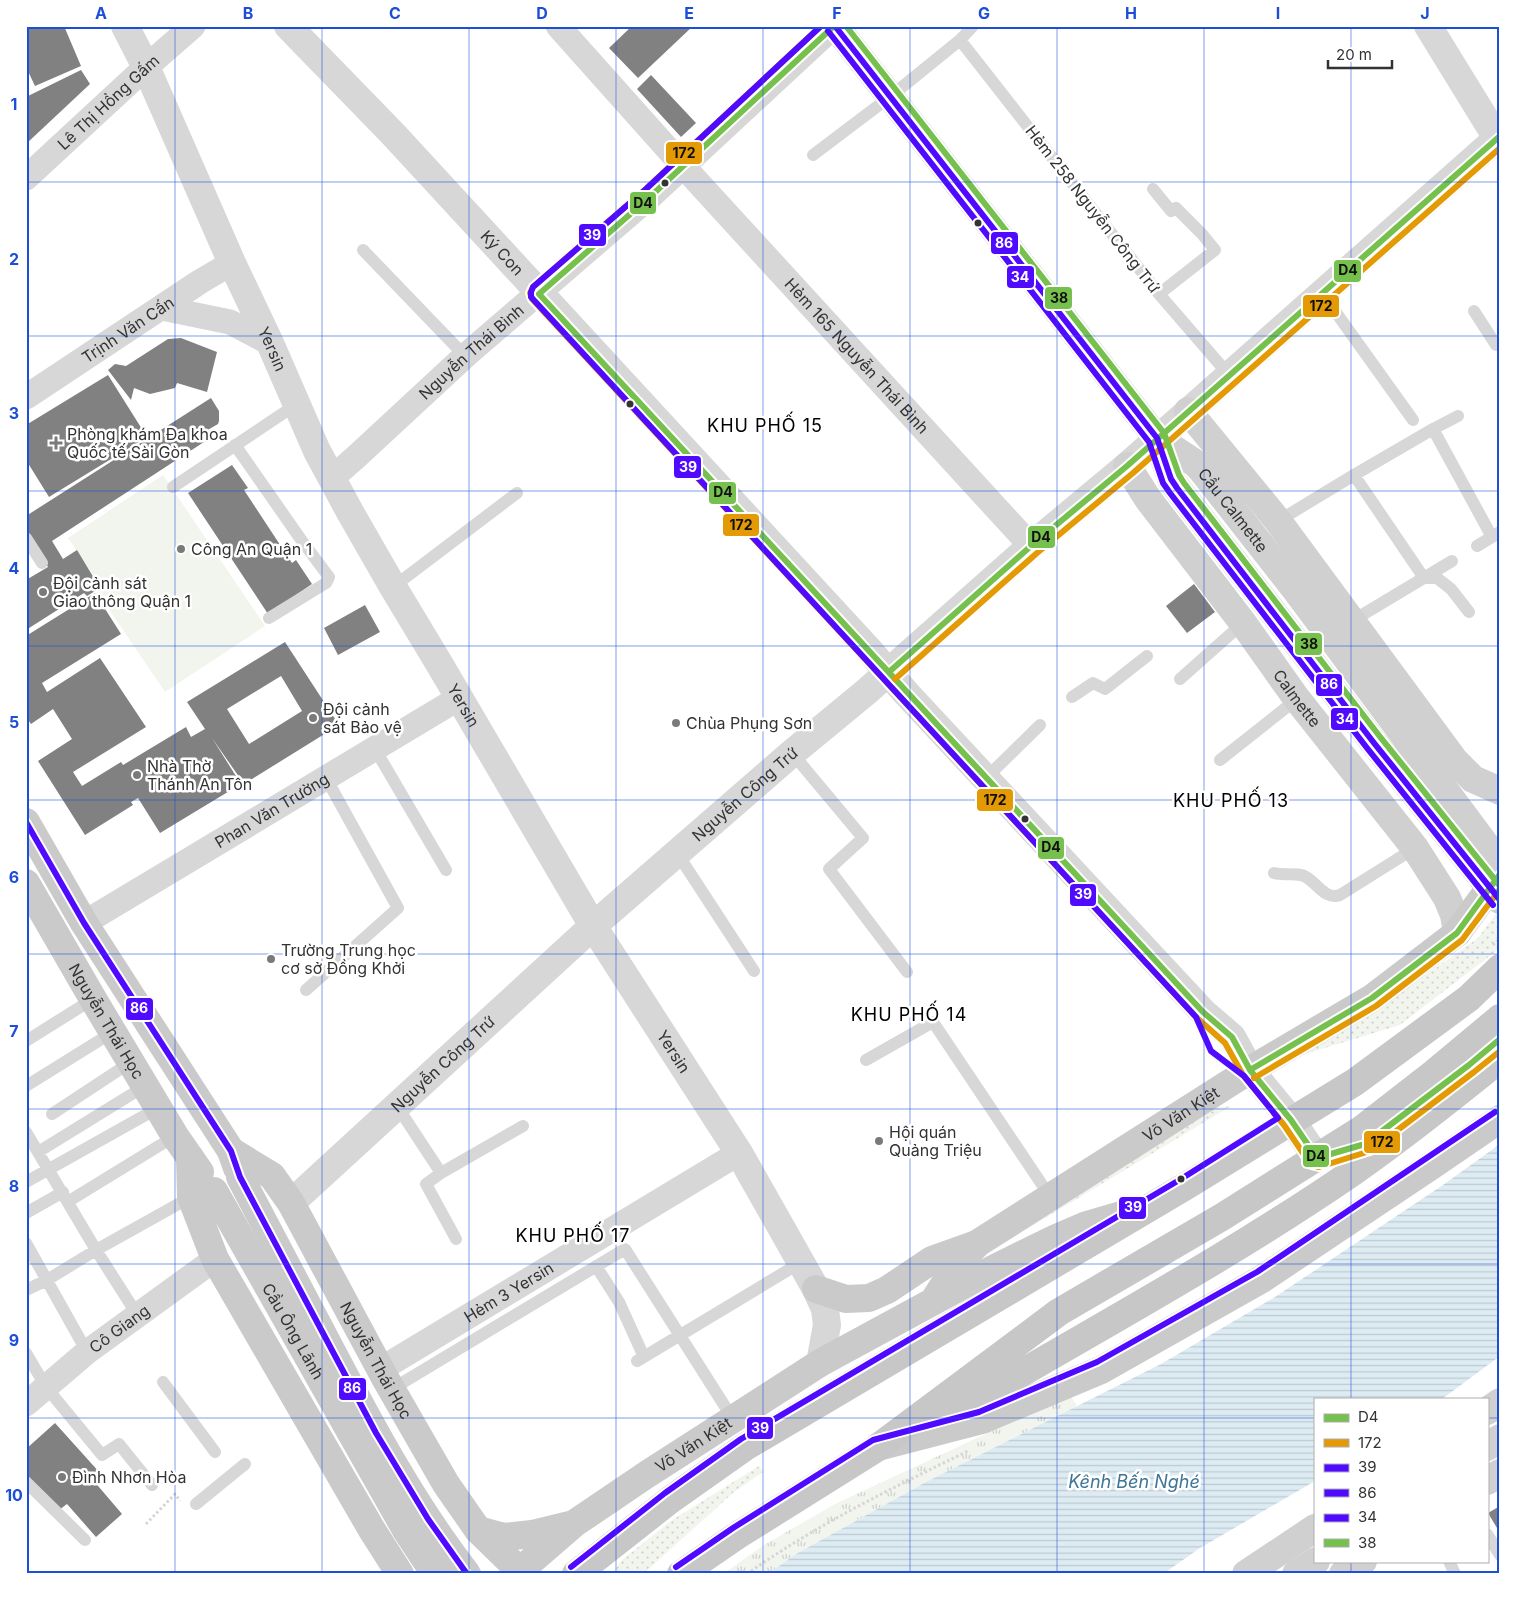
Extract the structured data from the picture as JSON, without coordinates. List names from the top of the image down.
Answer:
{
  "streets": {
    "highway": ["Võ Văn Kiệt"],
    "main road": [
      "Cầu Calmette",
      "Calmette",
      "Nguyễn Thái Học",
      "Cầu Ông Lãnh"
    ],
    "street": [
      "Lê Thị Hồng Gấm",
      "Ký Con",
      "Trịnh Văn Cấn",
      "Yersin",
      "Nguyễn Thái Bình",
      "Hẻm 165 Nguyễn Thái Bình",
      "Nguyễn Công Trứ",
      "Phan Văn Trường",
      "Hẻm 3 Yersin",
      "Cô Giang"
    ],
    "lane": ["Hẻm 258 Nguyễn Công Trứ"]
  },
  "crossings": [
    ["Lê Thị Hồng Gấm", "Yersin"],
    ["Hẻm 258 Nguyễn Công Trứ", "Nguyễn Công Trứ"],
    ["Ký Con", "Nguyễn Thái Bình"],
    ["Ký Con", "Nguyễn Công Trứ"],
    ["Ký Con", "Võ Văn Kiệt"],
    ["Trịnh Văn Cấn", "Yersin"],
    ["Yersin", "Nguyễn Thái Bình"],
    ["Yersin", "Nguyễn Công Trứ"],
    ["Yersin", "Phan Văn Trường"],
    ["Yersin", "Võ Văn Kiệt"],
    ["Yersin", "Hẻm 3 Yersin"],
    ["Nguyễn Thái Bình", "Hẻm 165 Nguyễn Thái Bình"],
    ["Hẻm 165 Nguyễn Thái Bình", "Nguyễn Công Trứ"],
    ["Cầu Calmette", "Nguyễn Công Trứ"],
    ["Calmette", "Nguyễn Công Trứ"],
    ["Calmette", "Võ Văn Kiệt"],
    ["Nguyễn Công Trứ", "Nguyễn Thái Học"],
    ["Phan Văn Trường", "Nguyễn Thái Học"],
    ["Nguyễn Thái Học", "Võ Văn Kiệt"],
    ["Nguyễn Thái Học", "Hẻm 3 Yersin"],
    ["Nguyễn Thái Học", "Cô Giang"],
    ["Nguyễn Thái Học", "Cầu Ông Lãnh"]
  ],
  "districts": [
    "KHU PHỐ 15",
    "KHU PHỐ 13",
    "KHU PHỐ 14",
    "KHU PHỐ 17"
  ],
  "water": ["Kênh Bến Nghé"],
  "places": {
    "health": ["Phòng khám Đa khoa Quốc tế Sài Gòn"],
    "other": [
      "Công An Quận 1",
      "Đội cảnh sát Giao thông Quận 1",
      "Đội cảnh sát Bảo vệ",
      "Chùa Phụng Sơn",
      "Nhà Thờ Thánh An Tôn",
      "Trường Trung học cơ sở Đồng Khởi",
      "Hội quán Quảng Triệu",
      "Đình Nhơn Hòa"
    ]
  },
  "lines": [
    "transit line D4",
    "transit line 172",
    "transit line 39",
    "transit line 86",
    "transit line 38",
    "transit line 34"
  ],
  "legend": [
    "D4",
    "172",
    "39",
    "86",
    "34",
    "38"
  ],
  "scale_bar": "20 m",
  "grid": {
    "columns": [
      "A",
      "B",
      "C",
      "D",
      "E",
      "F",
      "G",
      "H",
      "I",
      "J"
    ],
    "rows": [
      "1",
      "2",
      "3",
      "4",
      "5",
      "6",
      "7",
      "8",
      "9",
      "10"
    ]
  }
}
